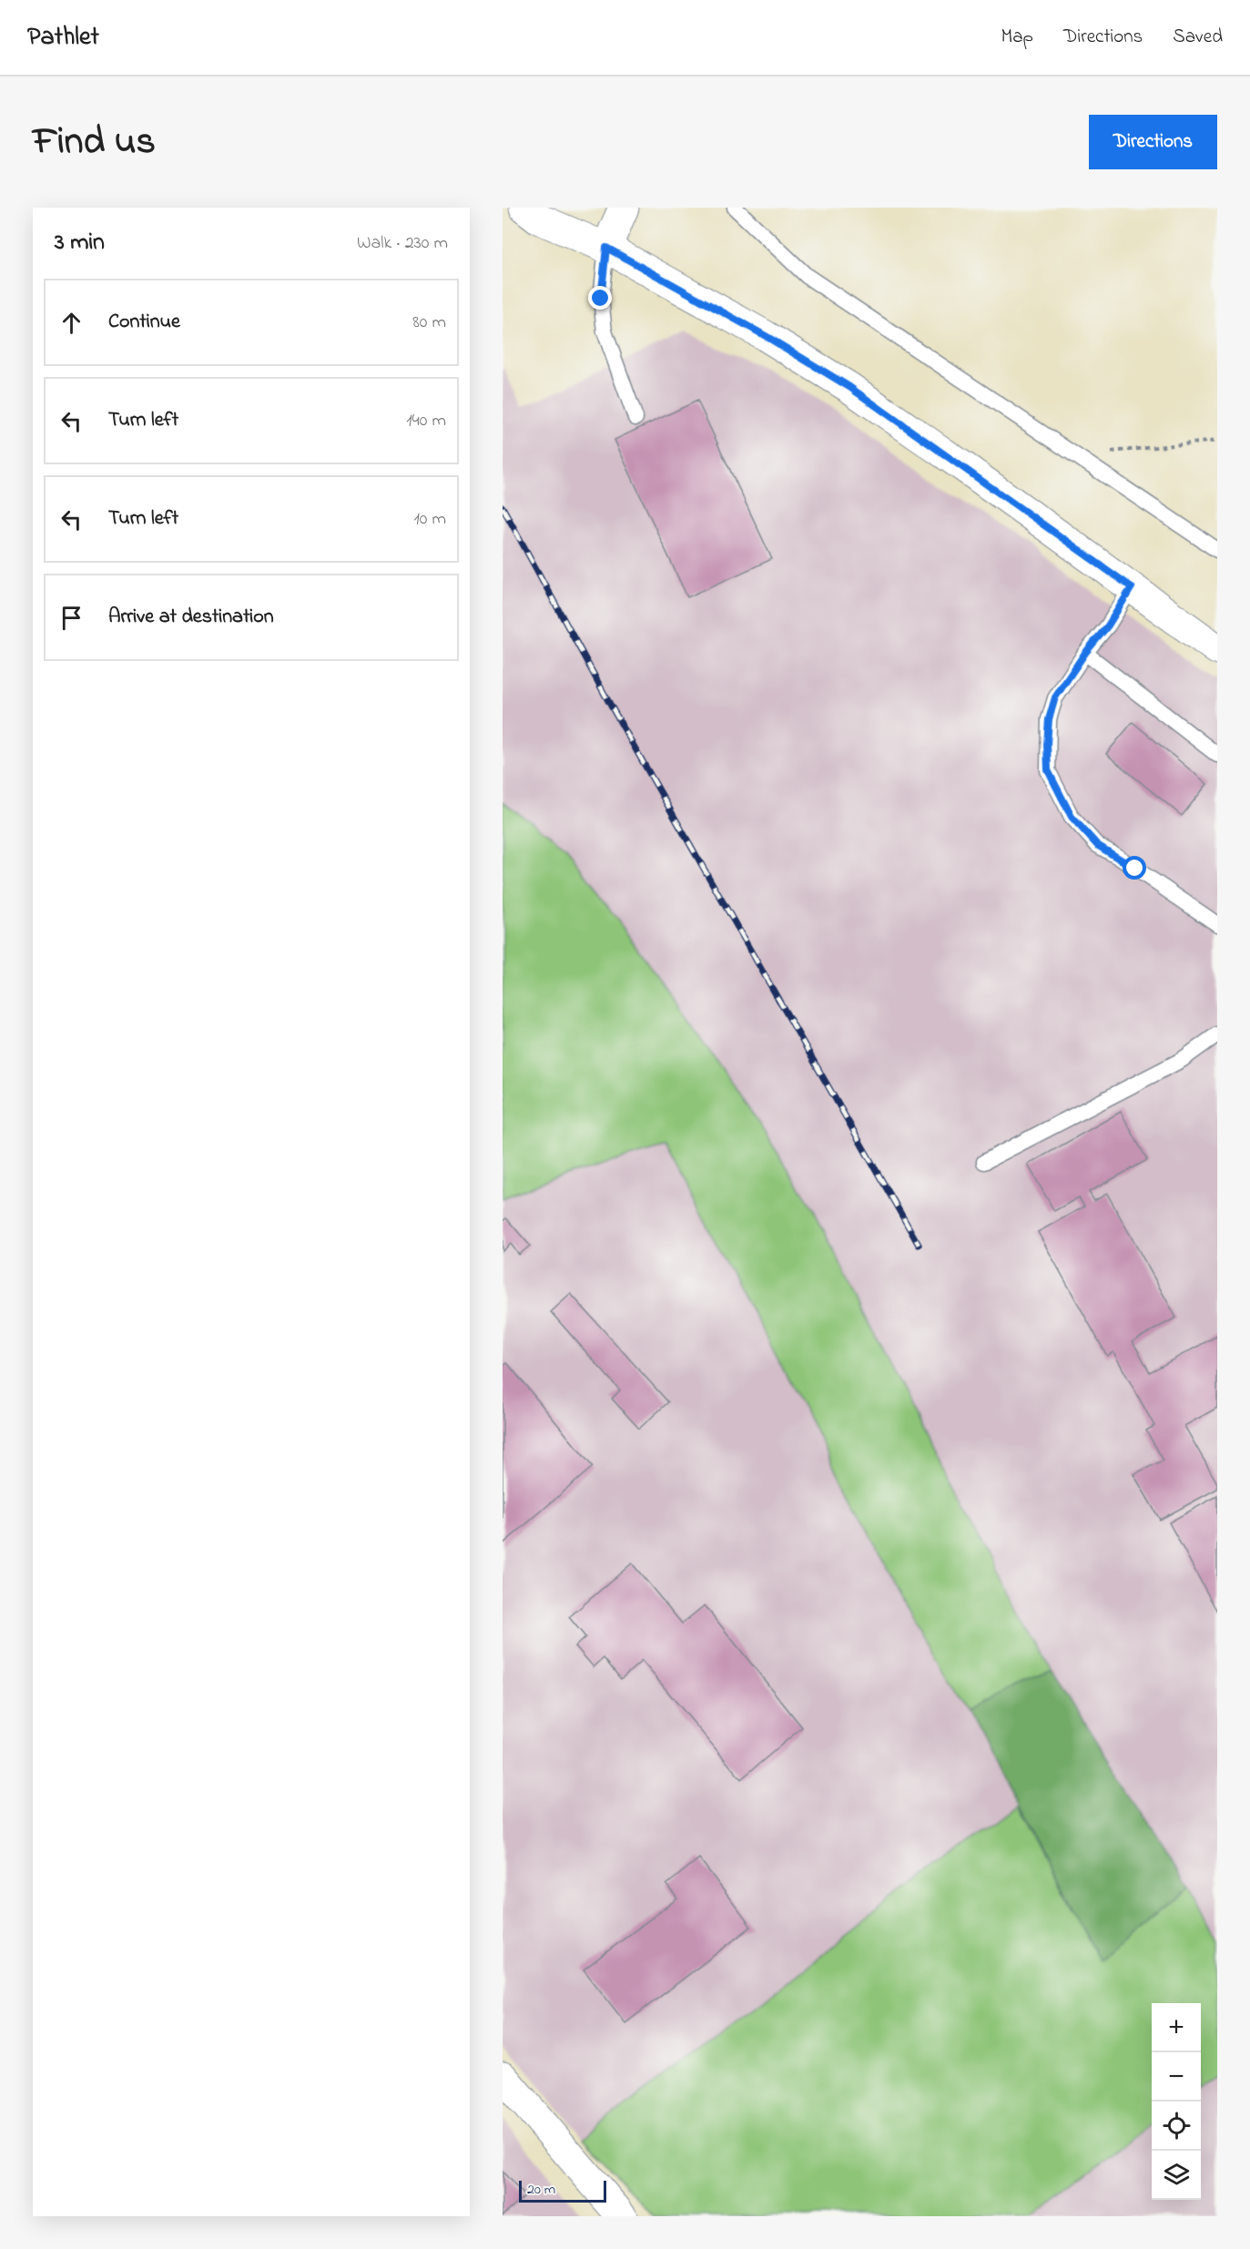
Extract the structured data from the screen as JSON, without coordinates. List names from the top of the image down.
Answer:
{
  "scale_bar": "20 m",
  "page": {
    "header": "Pathlet",
    "nav": ["Map", "Directions", "Saved"],
    "title": "Find us",
    "buttons": "Directions",
    "heading": ["3 min", "Walk · 230 m"],
    "list": [
      ["Continue", "80 m"],
      ["Turn left", "140 m"],
      ["Turn left", "10 m"],
      "Arrive at destination"
    ],
    "map_buttons": ["+", "−"],
    "scale": "20 m"
  }
}
